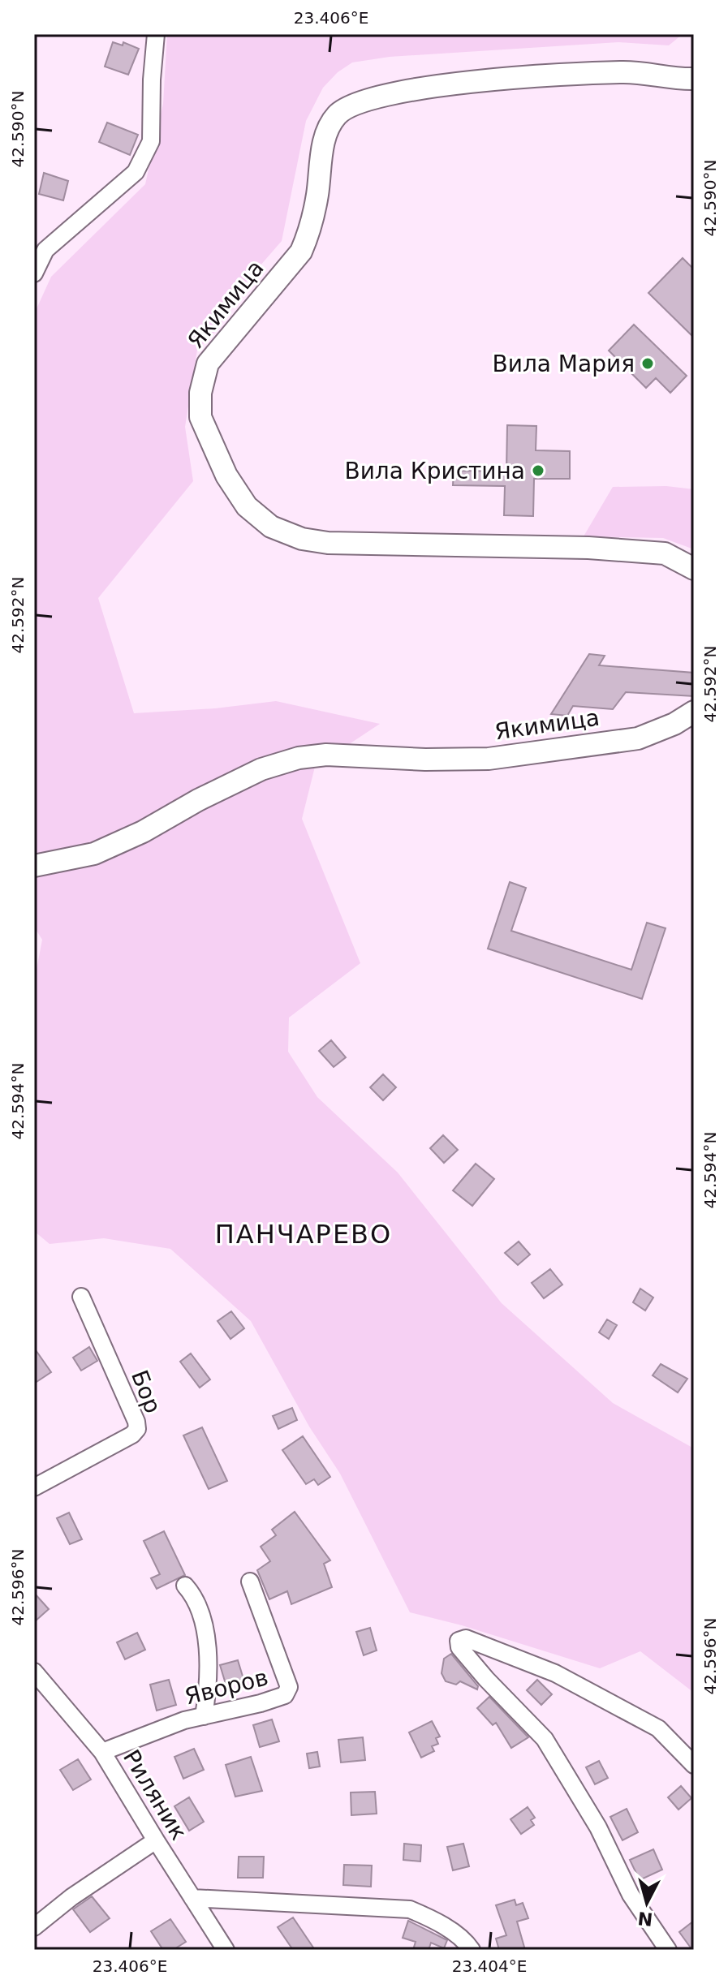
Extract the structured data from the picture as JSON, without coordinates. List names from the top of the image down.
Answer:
{
  "streets": {
    "street": [
      "Якимица",
      "Бор",
      "Яворов",
      "Риляник"
    ]
  },
  "crossings": [
    ["Яворов", "Риляник"]
  ],
  "districts": ["ПАНЧАРЕВО"],
  "places": ["Вила Мария", "Вила Кристина"],
  "north": "bottom",
  "coordinates": [
    "23.406°E",
    "42.590°N",
    "42.592°N",
    "42.594°N",
    "42.596°N",
    "23.404°E"
  ]
}
